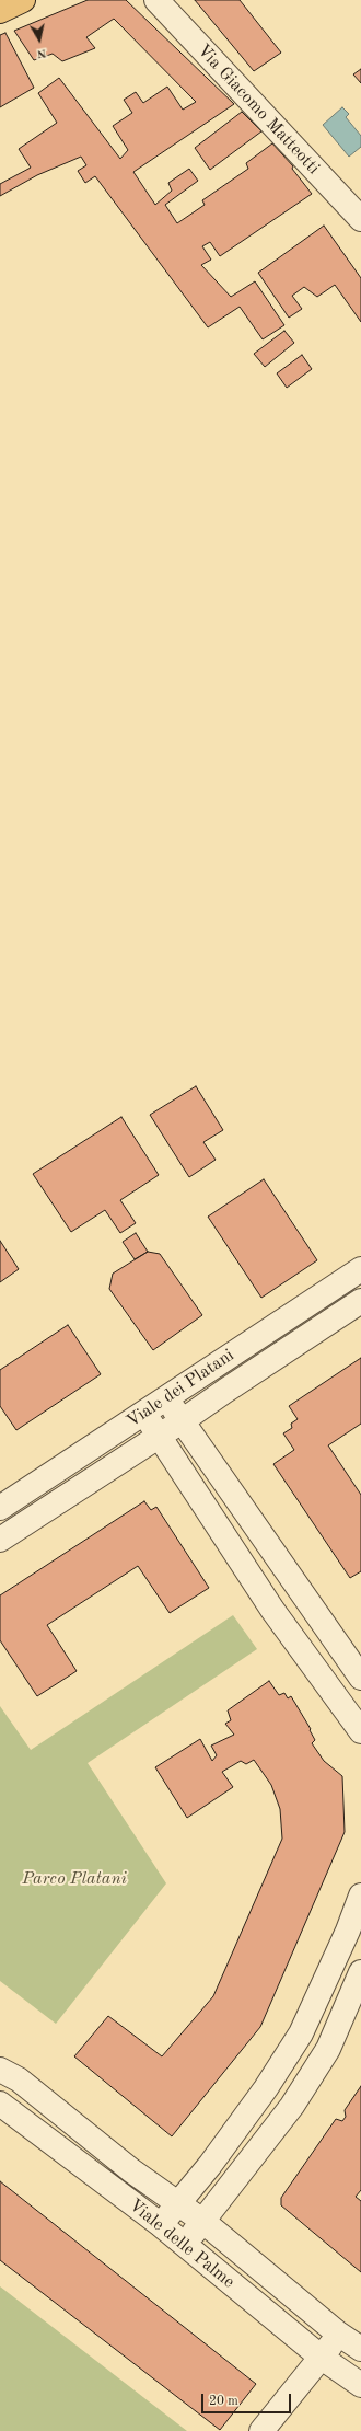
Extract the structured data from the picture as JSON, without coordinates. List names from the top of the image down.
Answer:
{
  "streets": {
    "street": ["Via Giacomo Matteotti", "Viale dei Platani", "Viale delle Palme"]
  },
  "parks": ["Parco Platani"],
  "scale_bar": "20 m",
  "north": "bottom"
}
